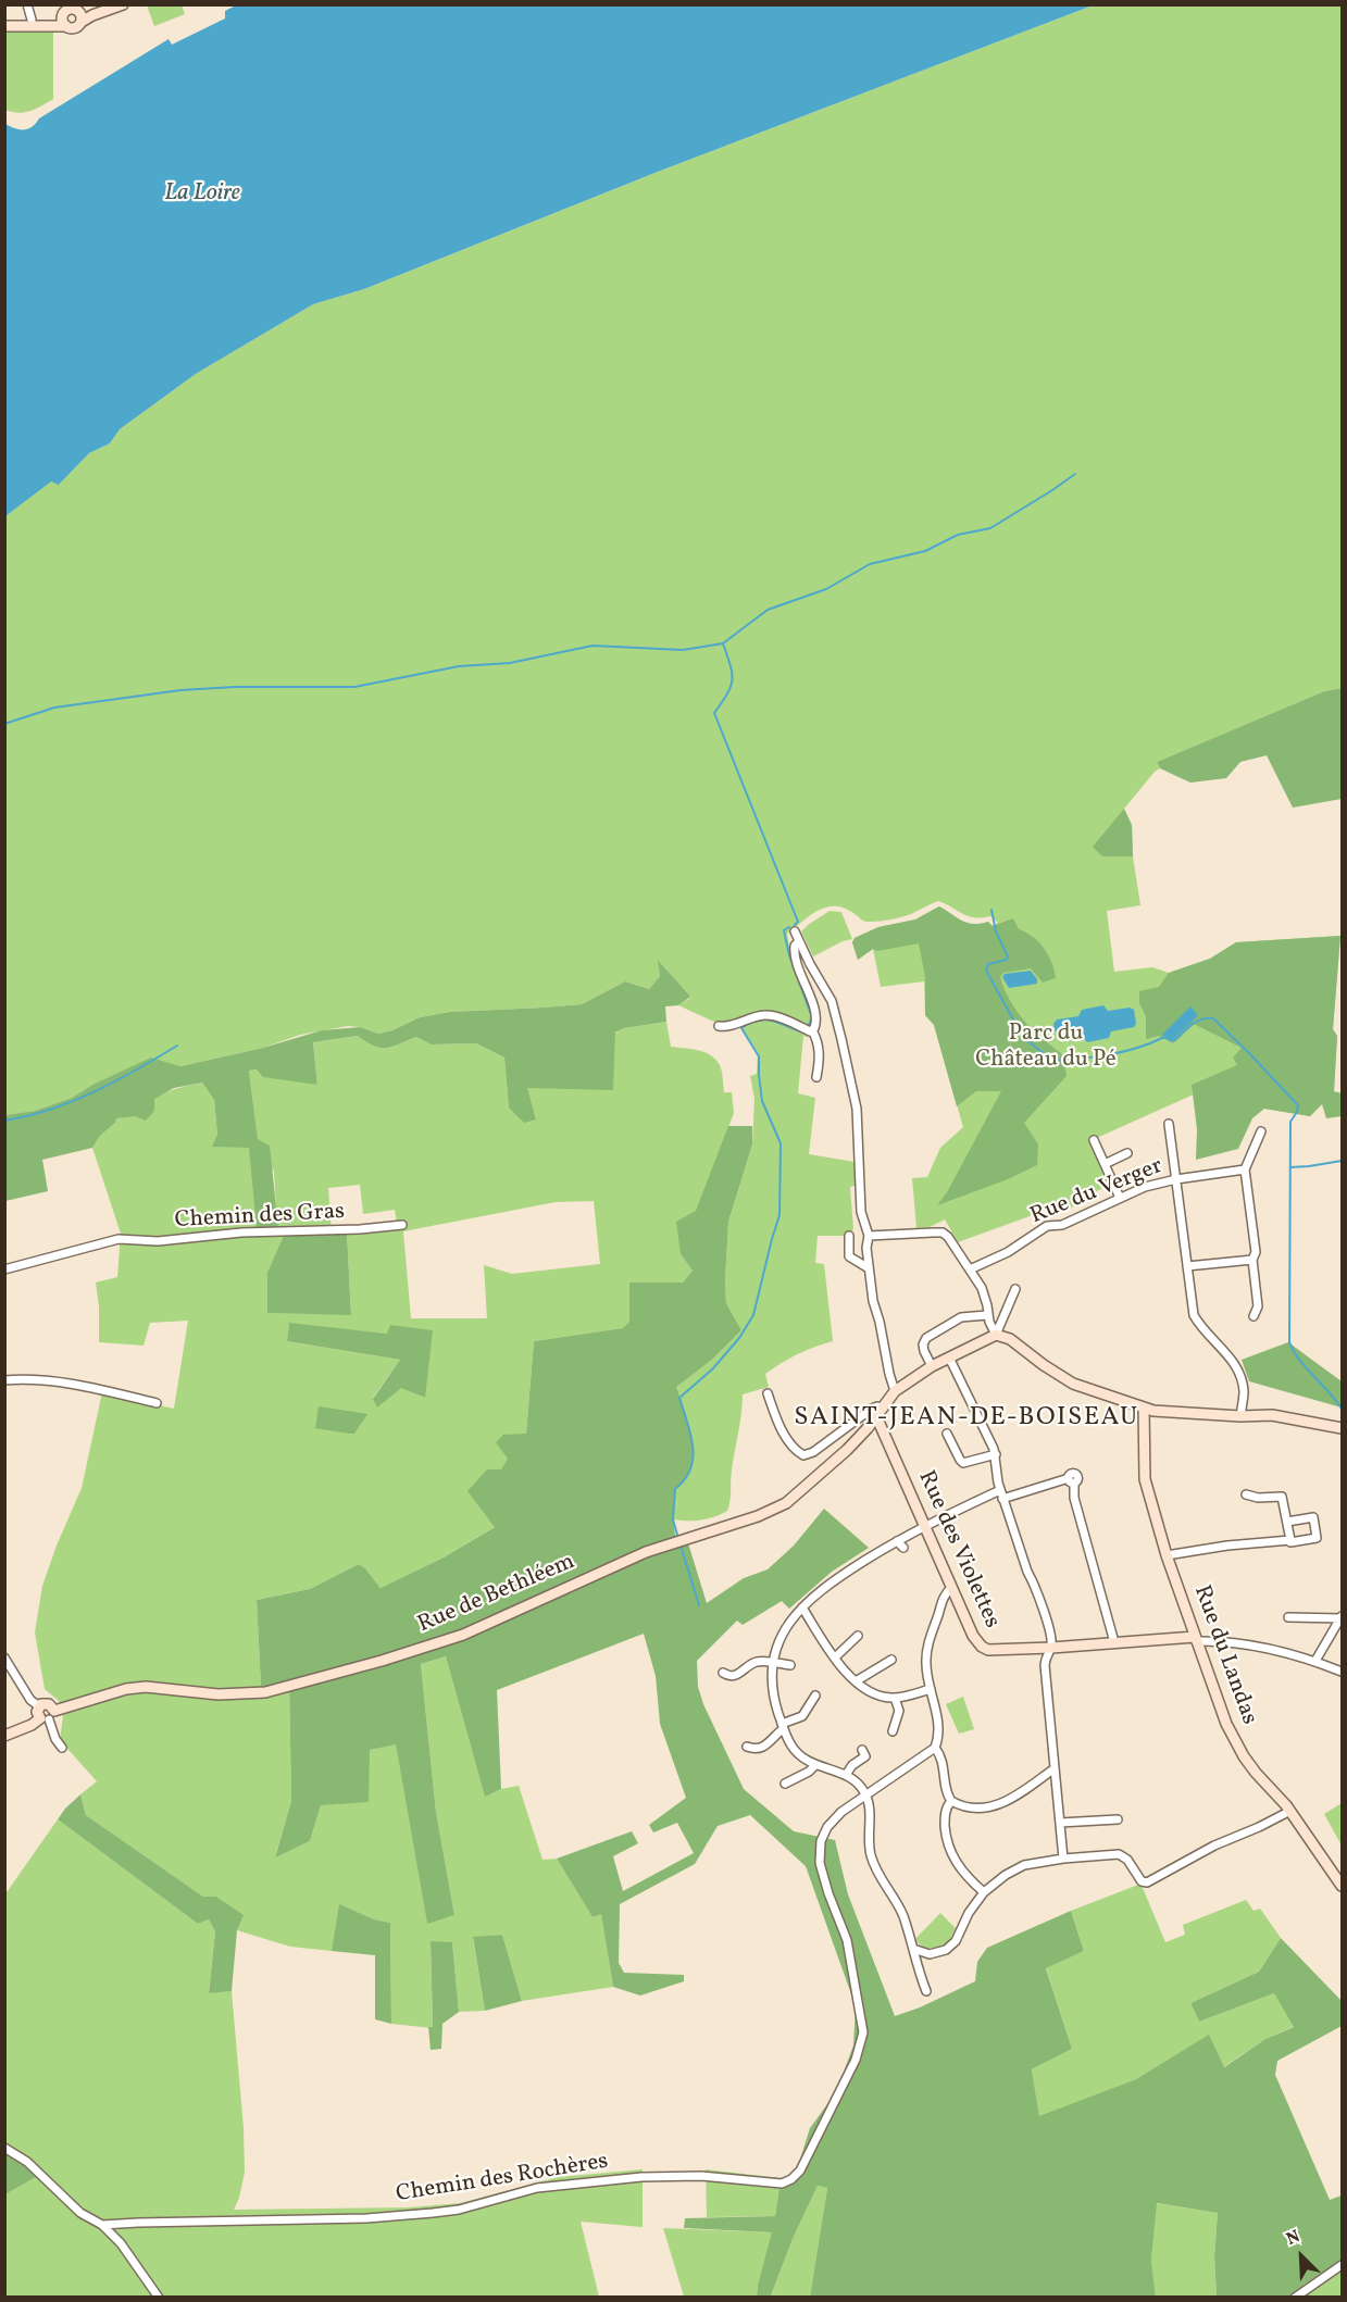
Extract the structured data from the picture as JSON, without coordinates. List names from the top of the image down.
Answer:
{
  "streets": {
    "main road": ["Rue des Violettes", "Rue de Bethléem", "Rue du Landas"],
    "street": ["Rue du Verger", "Chemin des Gras", "Chemin des Rochères"]
  },
  "crossings": [
    ["Rue des Violettes", "Rue de Bethléem"],
    ["Rue des Violettes", "Rue du Landas"]
  ],
  "districts": ["SAINT-JEAN-DE-BOISEAU"],
  "water": ["La Loire"],
  "parks": ["Parc du Château du Pé"],
  "north": "top left"
}
